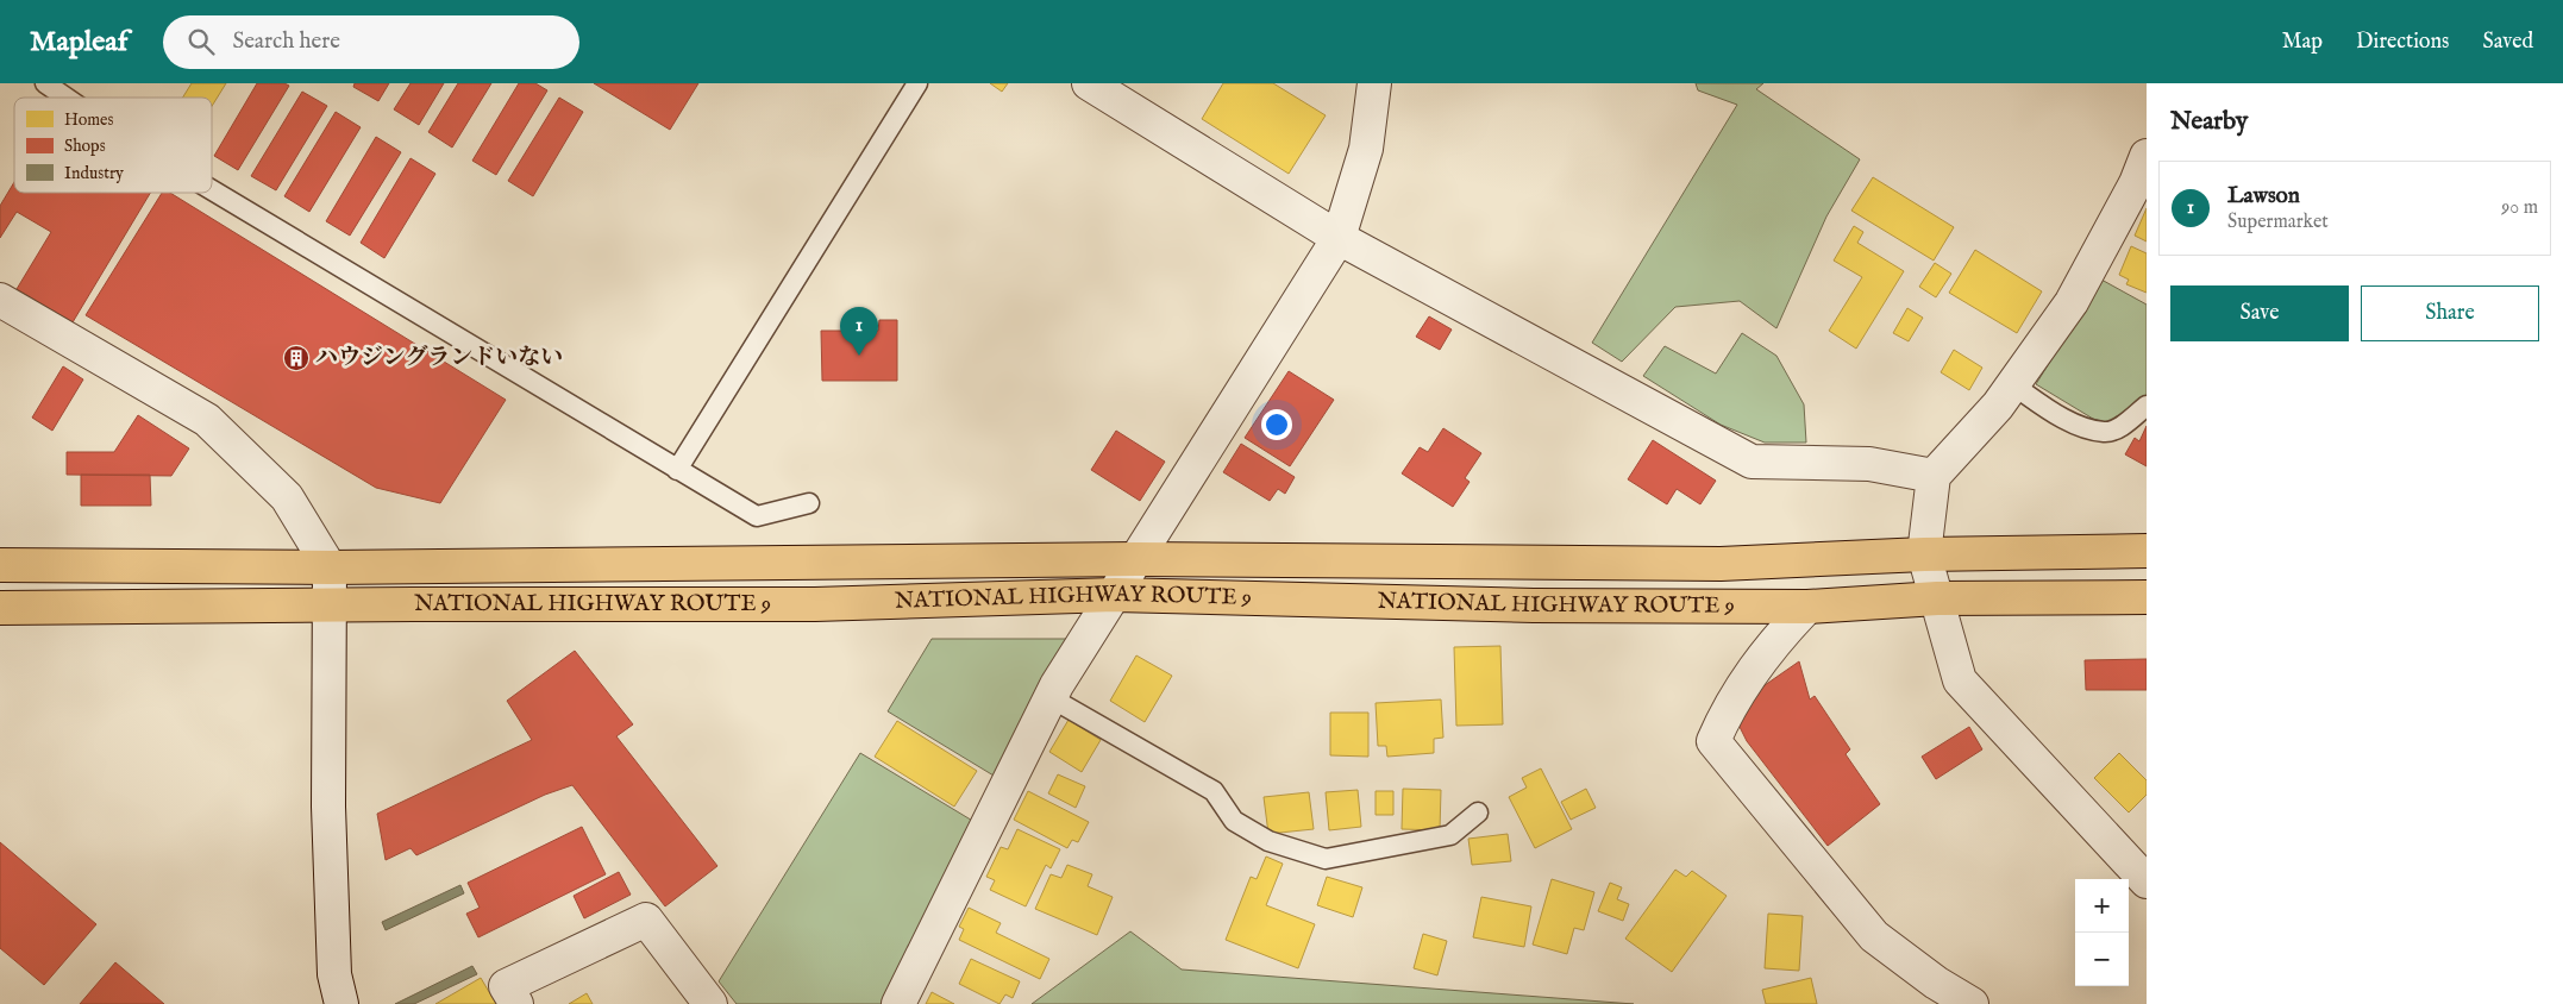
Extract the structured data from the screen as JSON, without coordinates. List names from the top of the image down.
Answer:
{
  "streets": {
    "highway": ["NATIONAL HIGHWAY ROUTE 9"]
  },
  "places": {
    "building": ["ハウジングランドいない"]
  },
  "legend": ["Homes", "Shops", "Industry"],
  "page": {
    "header": "Mapleaf",
    "search": "Search here",
    "nav": ["Map", "Directions", "Saved"],
    "heading": "Nearby",
    "list": [
      {
        "mark": "1",
        "name": "Lawson",
        "note": "Supermarket",
        "value": "90 m"
      }
    ],
    "buttons": ["Save", "Share"],
    "pins": "1",
    "map_buttons": ["+", "−"]
  }
}
